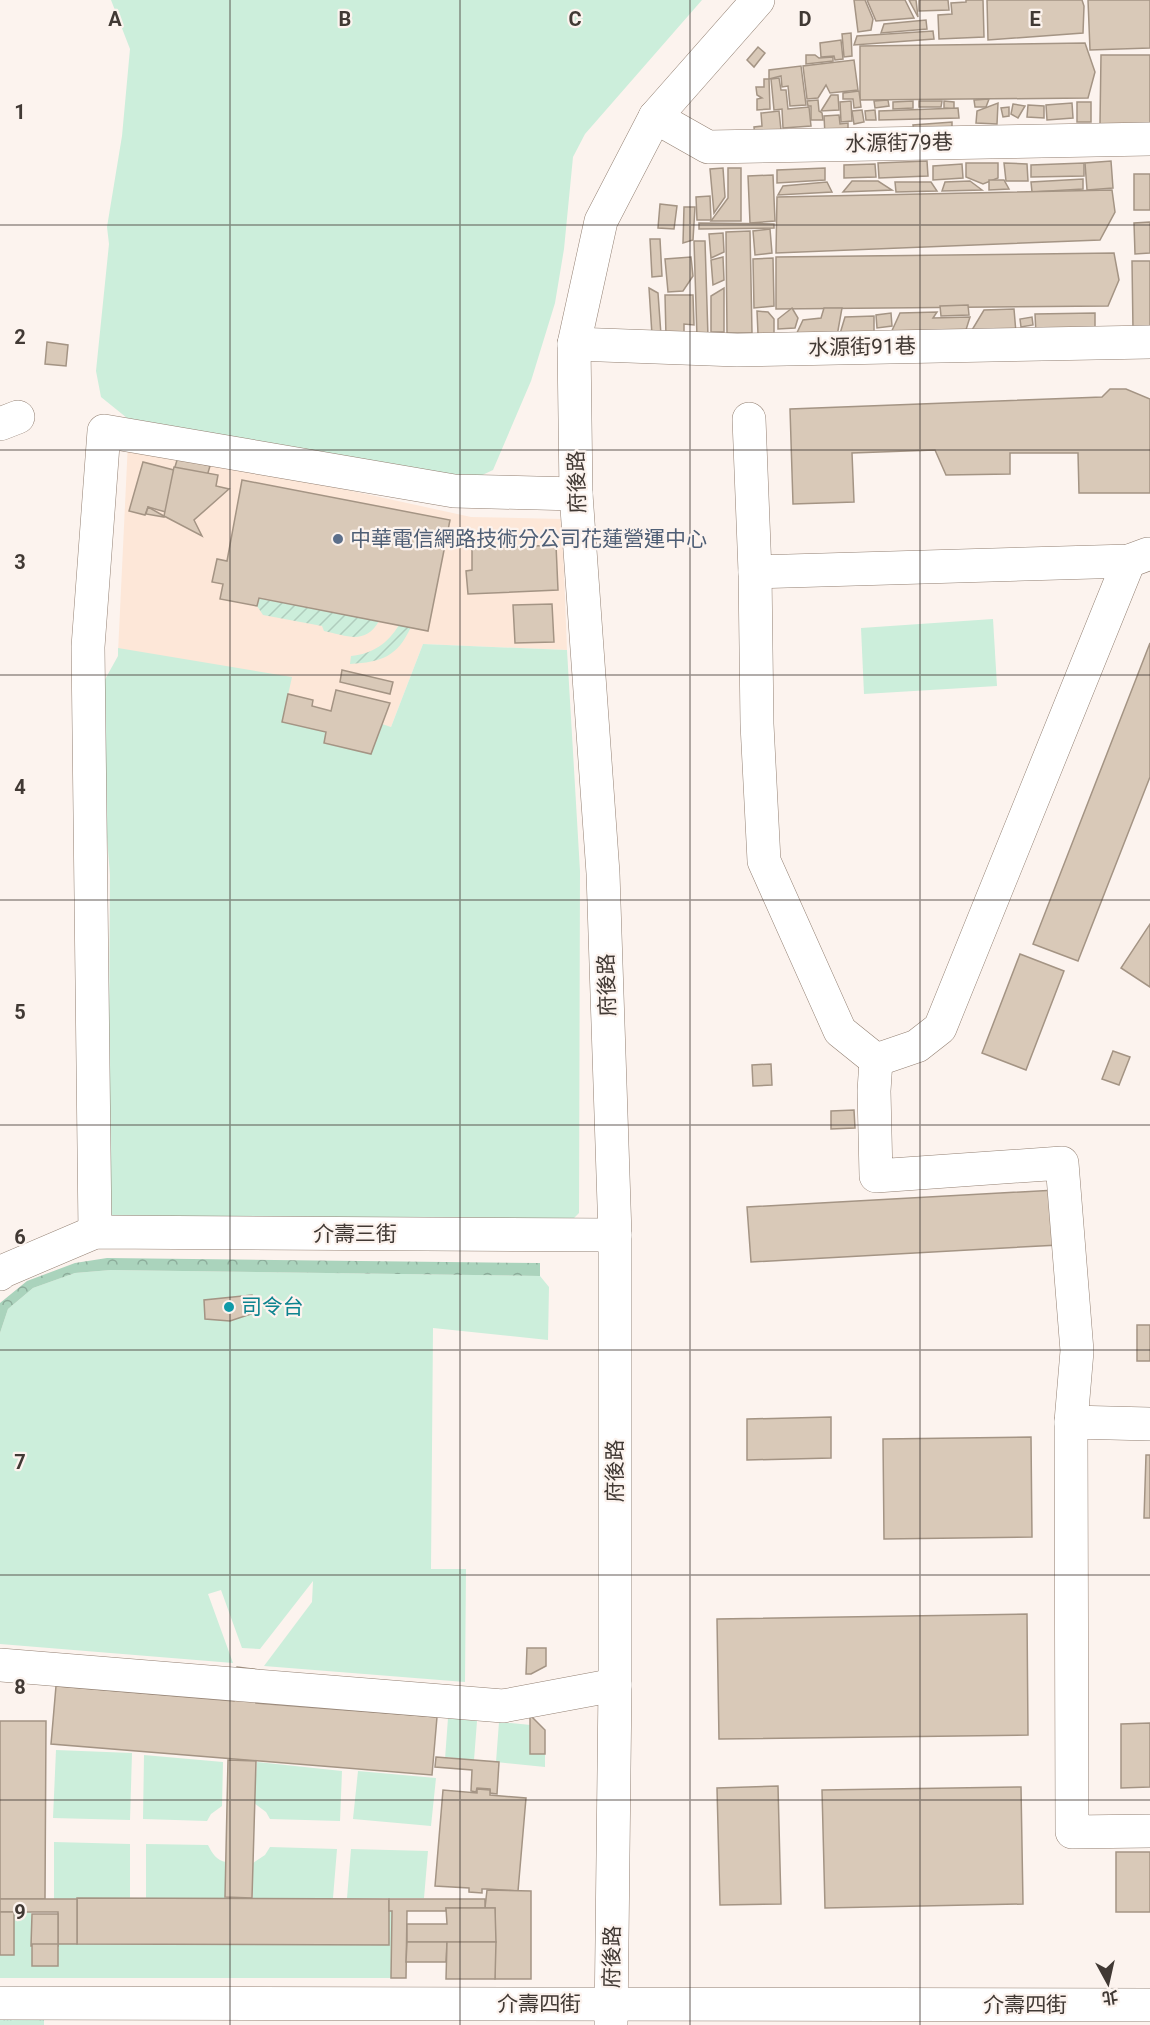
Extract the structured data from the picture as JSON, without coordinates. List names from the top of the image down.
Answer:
{
  "streets": {
    "street": [
      "水源街79巷",
      "水源街91巷",
      "府後路",
      "介壽三街",
      "介壽四街"
    ]
  },
  "crossings": [
    ["水源街79巷", "府後路"],
    ["水源街91巷", "府後路"],
    ["府後路", "介壽三街"],
    ["府後路", "介壽四街"]
  ],
  "places": ["中華電信網路技術分公司花蓮營運中心", "司令台"],
  "north": "bottom",
  "grid": {
    "columns": [
      "A",
      "B",
      "C",
      "D",
      "E"
    ],
    "rows": [
      "1",
      "2",
      "3",
      "4",
      "5",
      "6",
      "7",
      "8",
      "9"
    ]
  }
}
